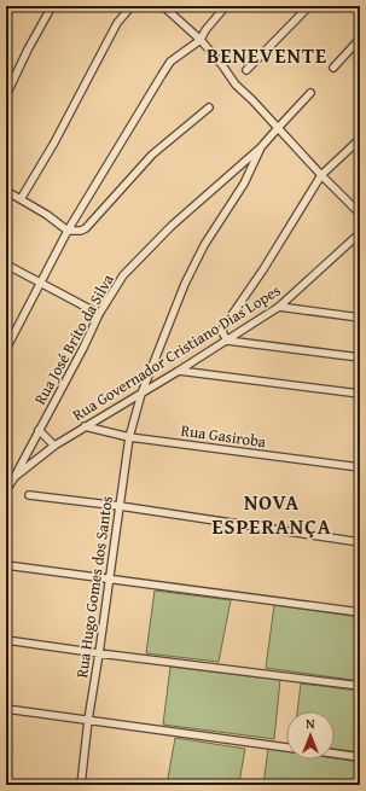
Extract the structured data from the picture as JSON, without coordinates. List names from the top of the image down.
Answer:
{
  "streets": {
    "street": [
      "Rua José Brito da Silva",
      "Rua Governador Cristiano Dias Lopes",
      "Rua Gasiroba",
      "Rua Hugo Gomes dos Santos"
    ]
  },
  "crossings": [
    ["Rua José Brito da Silva", "Rua Governador Cristiano Dias Lopes"],
    ["Rua José Brito da Silva", "Rua Hugo Gomes dos Santos"],
    ["Rua Governador Cristiano Dias Lopes", "Rua Gasiroba"],
    ["Rua Governador Cristiano Dias Lopes", "Rua Hugo Gomes dos Santos"],
    ["Rua Gasiroba", "Rua Hugo Gomes dos Santos"]
  ],
  "districts": ["BENEVENTE", "NOVA ESPERANÇA"],
  "north": "top"
}
